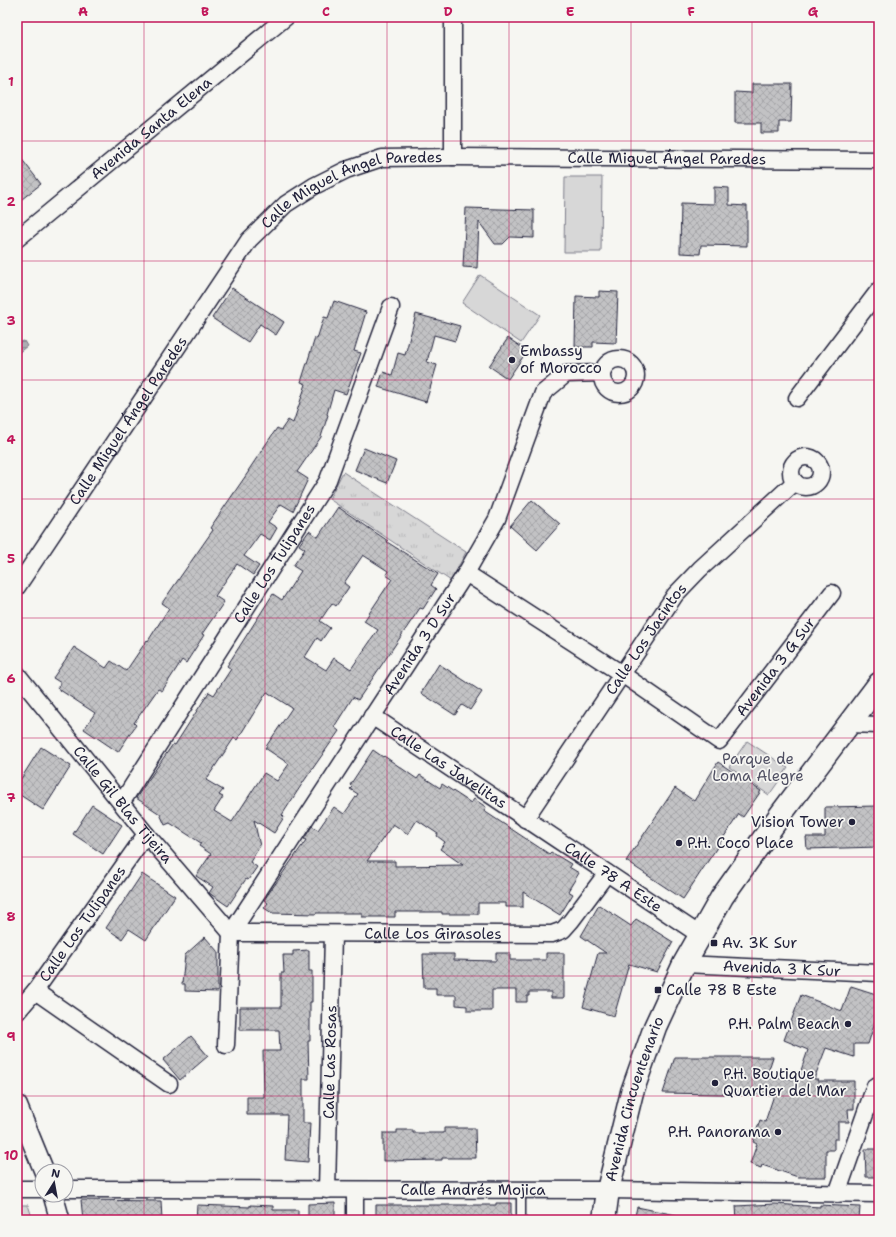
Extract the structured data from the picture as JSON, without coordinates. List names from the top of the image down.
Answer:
{
  "streets": {
    "main road": ["Avenida Cincuentenario"],
    "street": [
      "Avenida Santa Elena",
      "Calle Miguel Ángel Paredes",
      "Calle Los Tulipanes",
      "Calle Los Jacintos",
      "Avenida 3 D Sur",
      "Avenida 3 G Sur",
      "Calle Las Javelitas",
      "Calle Gil Blas Tijeira",
      "Calle 78 A Este",
      "Calle Los Girasoles",
      "Avenida 3 K Sur",
      "Calle Las Rosas",
      "Calle Andrés Mojica"
    ]
  },
  "crossings": [
    ["Calle Los Tulipanes", "Calle Gil Blas Tijeira"],
    ["Calle Los Jacintos", "Avenida 3 G Sur"],
    ["Calle Los Jacintos", "Calle Las Javelitas"],
    ["Calle Los Jacintos", "Calle 78 A Este"],
    ["Avenida 3 D Sur", "Calle Las Javelitas"],
    ["Avenida 3 D Sur", "Calle Gil Blas Tijeira"],
    ["Avenida 3 D Sur", "Calle Los Girasoles"],
    ["Calle Las Javelitas", "Calle 78 A Este"],
    ["Calle Gil Blas Tijeira", "Calle Los Girasoles"],
    ["Calle 78 A Este", "Calle Los Girasoles"],
    ["Calle 78 A Este", "Avenida Cincuentenario"],
    ["Calle Los Girasoles", "Calle Las Rosas"],
    ["Avenida 3 K Sur", "Avenida Cincuentenario"],
    ["Calle Las Rosas", "Calle Andrés Mojica"],
    ["Avenida Cincuentenario", "Calle Andrés Mojica"]
  ],
  "parks": ["Parque de Loma Alegre"],
  "places": {
    "other": [
      "Embassy of Morocco",
      "Vision Tower",
      "P.H. Coco Place",
      "P.H. Palm Beach",
      "P.H. Boutique Quartier del Mar",
      "P.H. Panorama"
    ],
    "transit": ["Av. 3K Sur", "Calle 78 B Este"]
  },
  "north": "top",
  "grid": {
    "columns": [
      "A",
      "B",
      "C",
      "D",
      "E",
      "F",
      "G"
    ],
    "rows": [
      "1",
      "2",
      "3",
      "4",
      "5",
      "6",
      "7",
      "8",
      "9",
      "10"
    ]
  }
}
